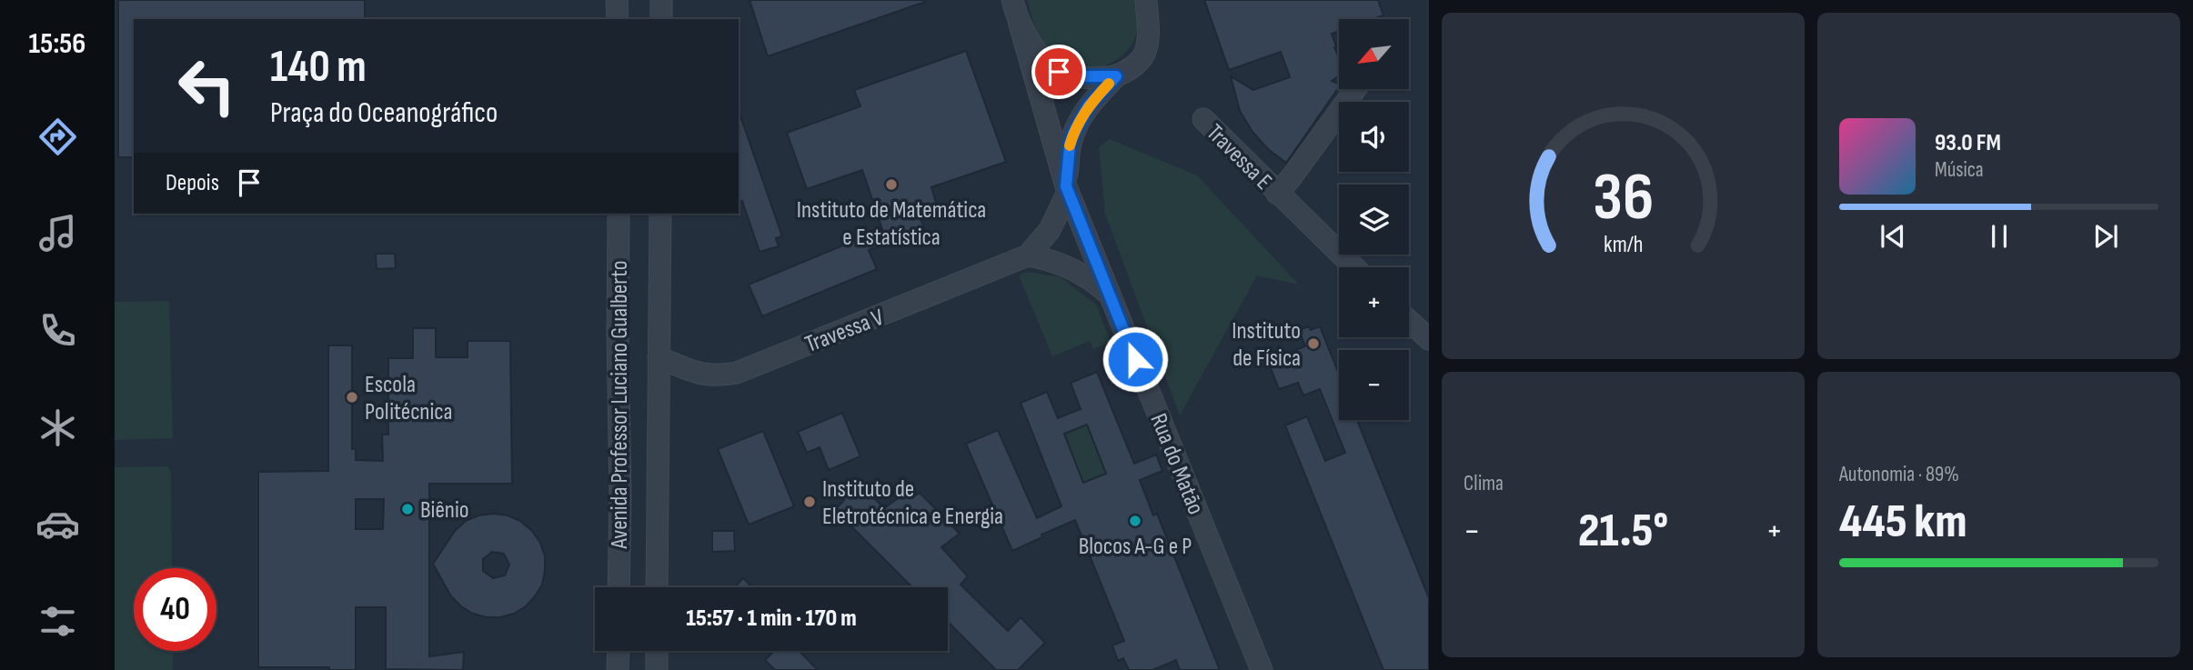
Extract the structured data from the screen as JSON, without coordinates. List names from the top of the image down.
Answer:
{
  "streets": {
    "street": [
      "Travessa E",
      "Travessa V",
      "Avenida Professor Luciano Gualberto",
      "Rua do Matão"
    ]
  },
  "crossings": [
    ["Travessa V", "Avenida Professor Luciano Gualberto"],
    ["Travessa V", "Rua do Matão"]
  ],
  "places": [
    "Instituto de Matemática e Estatística",
    "Instituto de Física",
    "Escola Politécnica",
    "Instituto de Eletrotécnica e Energia",
    "Biênio",
    "Blocos A-G e P"
  ],
  "north": "bottom left",
  "page": {
    "tabs": "15:56",
    "map_buttons": ["+", "−"],
    "turn": ["140 m", "Praça do Oceanográfico"],
    "song": ["93.0 FM", "Música"],
    "then": "Depois",
    "tile": [
      "Clima",
      ["Autonomia · 89%", "445 km"]
    ],
    "heat": ["−", "21.5°", "+"],
    "limit": "40",
    "trip": "15:57 · 1 min · 170 m",
    "gauge": ["36", "km/h"]
  }
}
